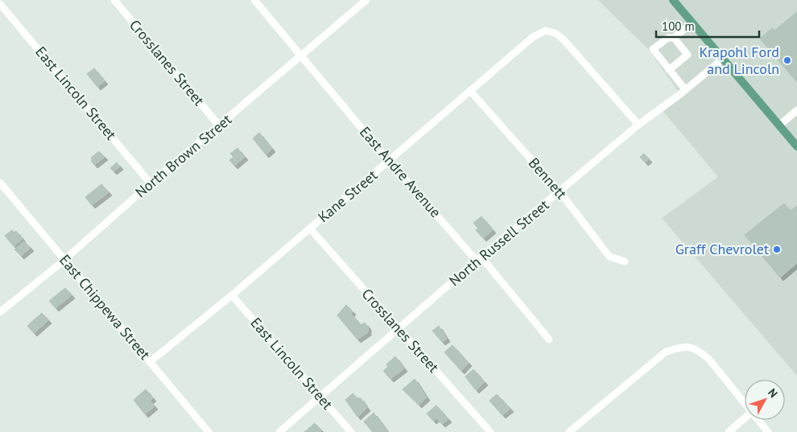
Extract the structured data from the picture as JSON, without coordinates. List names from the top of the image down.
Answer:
{
  "streets": {
    "street": [
      "Crosslanes Street",
      "East Lincoln Street",
      "North Brown Street",
      "East Andre Avenue",
      "Bennett",
      "Kane Street",
      "North Russell Street",
      "East Chippewa Street"
    ]
  },
  "crossings": [
    ["Crosslanes Street", "North Brown Street"],
    ["Crosslanes Street", "Kane Street"],
    ["Crosslanes Street", "North Russell Street"],
    ["East Lincoln Street", "North Brown Street"],
    ["East Lincoln Street", "Kane Street"],
    ["East Lincoln Street", "North Russell Street"],
    ["North Brown Street", "East Andre Avenue"],
    ["North Brown Street", "East Chippewa Street"],
    ["East Andre Avenue", "Kane Street"],
    ["East Andre Avenue", "North Russell Street"],
    ["Bennett", "Kane Street"],
    ["Bennett", "North Russell Street"],
    ["Kane Street", "North Russell Street"],
    ["Kane Street", "East Chippewa Street"]
  ],
  "places": ["Krapohl Ford and Lincoln", "Graff Chevrolet"],
  "scale_bar": "100 m",
  "north": "top right"
}
